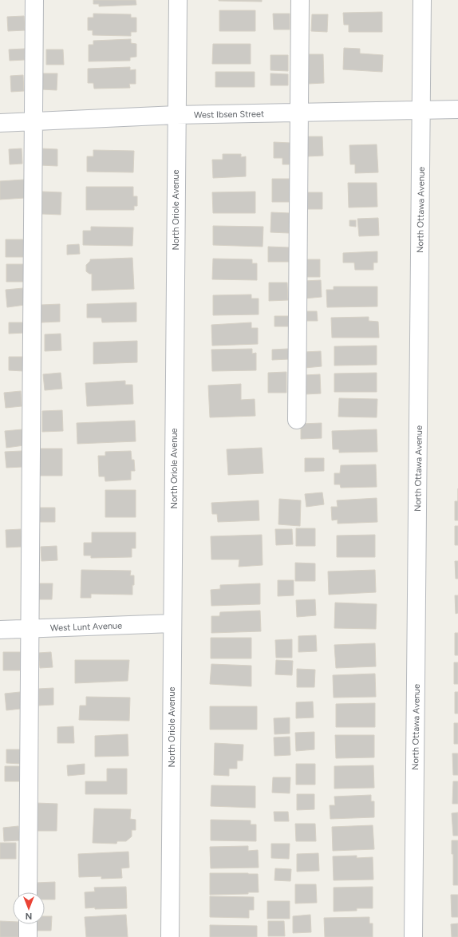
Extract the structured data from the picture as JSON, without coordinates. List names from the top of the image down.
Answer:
{
  "streets": {
    "street": [
      "West Ibsen Street",
      "North Oriole Avenue",
      "North Ottawa Avenue",
      "West Lunt Avenue"
    ]
  },
  "crossings": [
    ["West Ibsen Street", "North Oriole Avenue"],
    ["West Ibsen Street", "North Ottawa Avenue"],
    ["North Oriole Avenue", "West Lunt Avenue"]
  ],
  "north": "bottom"
}
